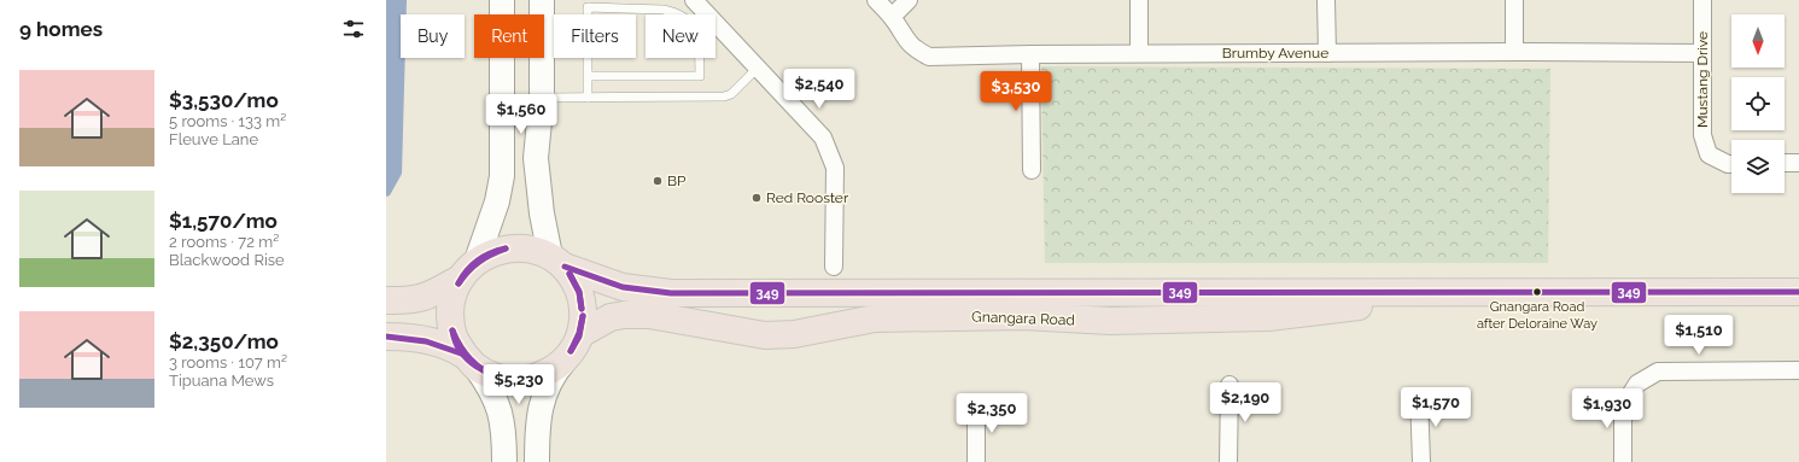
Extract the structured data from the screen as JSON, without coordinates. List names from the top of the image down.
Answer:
{
  "streets": {
    "main road": ["Gnangara Road"],
    "street": ["Brumby Avenue", "Mustang Drive"]
  },
  "crossings": [
    ["Brumby Avenue", "Mustang Drive"]
  ],
  "places": ["BP", "Red Rooster", "Gnangara Road after Deloraine Way"],
  "lines": ["transit line 349"],
  "north": "bottom",
  "page": {
    "heading": "9 homes",
    "chip": [
      "Buy",
      "Rent",
      "Filters",
      "New"
    ],
    "list": [
      {
        "name": "$3,530/mo",
        "note": "5 rooms · 133 m² · Fleuve Lane"
      },
      {
        "name": "$1,570/mo",
        "note": "2 rooms · 72 m² · Blackwood Rise"
      },
      {
        "name": "$2,350/mo",
        "note": "3 rooms · 107 m² · Tipuana Mews"
      }
    ],
    "price": [
      "$2,540",
      "$3,530",
      "$1,560",
      "$1,510",
      "$5,230",
      "$2,190",
      "$1,570",
      "$1,930",
      "$2,350"
    ]
  }
}
